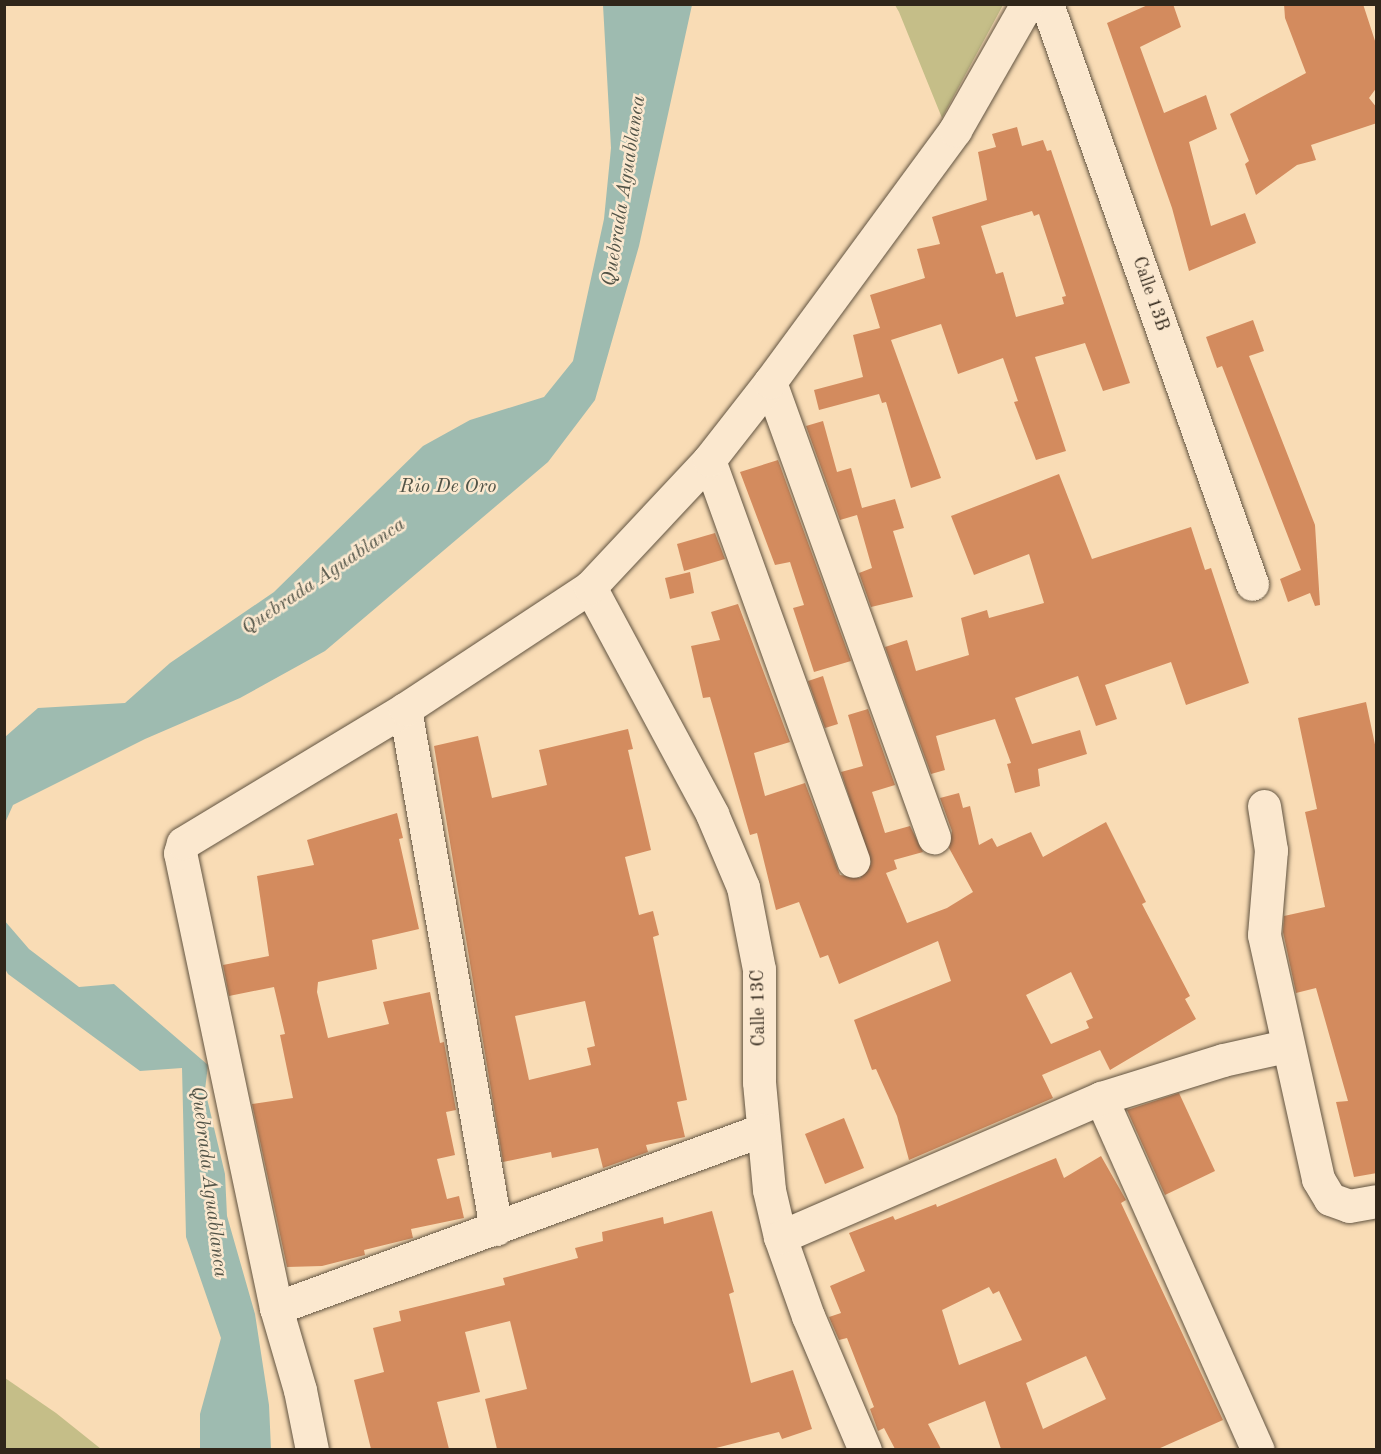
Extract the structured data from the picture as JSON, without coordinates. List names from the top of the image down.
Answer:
{
  "streets": {
    "street": ["Calle 13B", "Calle 13C"]
  },
  "water": ["Quebrada Aguablanca", "Rio De Oro"]
}
